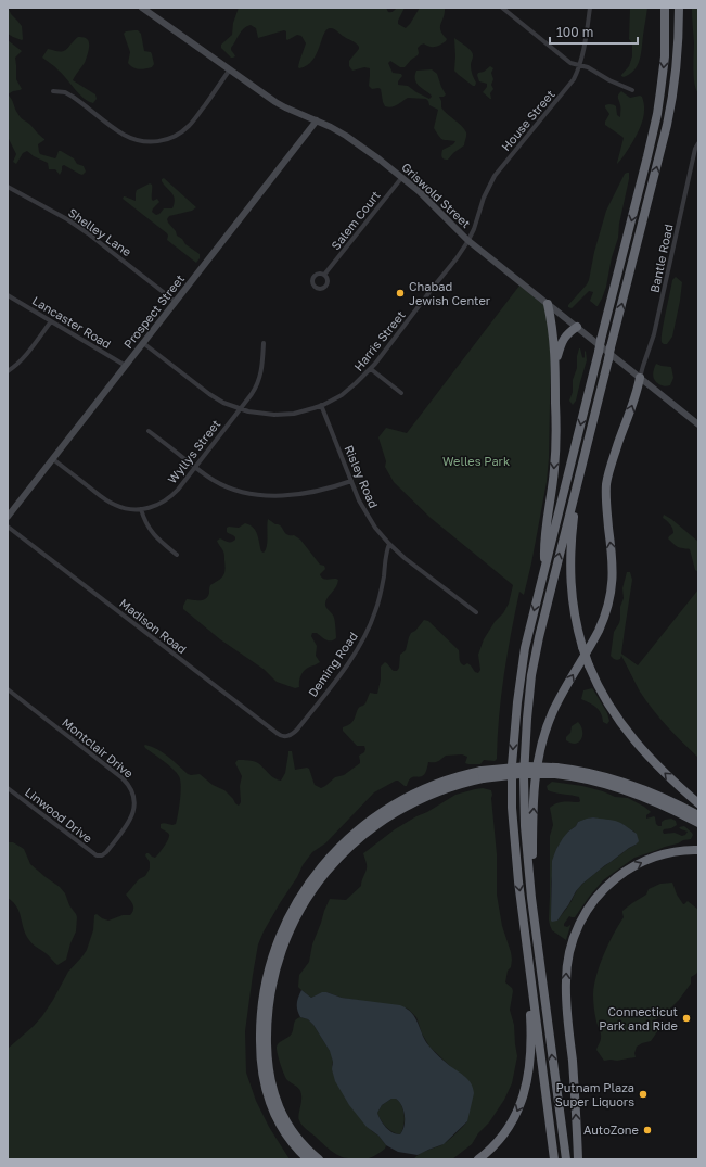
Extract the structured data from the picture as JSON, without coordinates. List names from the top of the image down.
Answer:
{
  "streets": {
    "main road": ["Griswold Street", "Prospect Street"],
    "street": [
      "House Street",
      "Salem Court",
      "Shelley Lane",
      "Bantle Road",
      "Lancaster Road",
      "Harris Street",
      "Wyllys Street",
      "Risley Road",
      "Madison Road",
      "Deming Road",
      "Montclair Drive",
      "Linwood Drive"
    ]
  },
  "crossings": [
    ["House Street", "Griswold Street"],
    ["House Street", "Harris Street"],
    ["Griswold Street", "Salem Court"],
    ["Griswold Street", "Bantle Road"],
    ["Griswold Street", "Prospect Street"],
    ["Griswold Street", "Harris Street"],
    ["Shelley Lane", "Prospect Street"],
    ["Prospect Street", "Lancaster Road"],
    ["Prospect Street", "Harris Street"],
    ["Prospect Street", "Wyllys Street"],
    ["Harris Street", "Wyllys Street"],
    ["Harris Street", "Risley Road"],
    ["Risley Road", "Deming Road"],
    ["Madison Road", "Deming Road"],
    ["Montclair Drive", "Linwood Drive"]
  ],
  "parks": ["Welles Park"],
  "places": [
    "Chabad Jewish Center",
    "Connecticut Park and Ride",
    "Putnam Plaza Super Liquors",
    "AutoZone"
  ],
  "scale_bar": "100 m"
}
